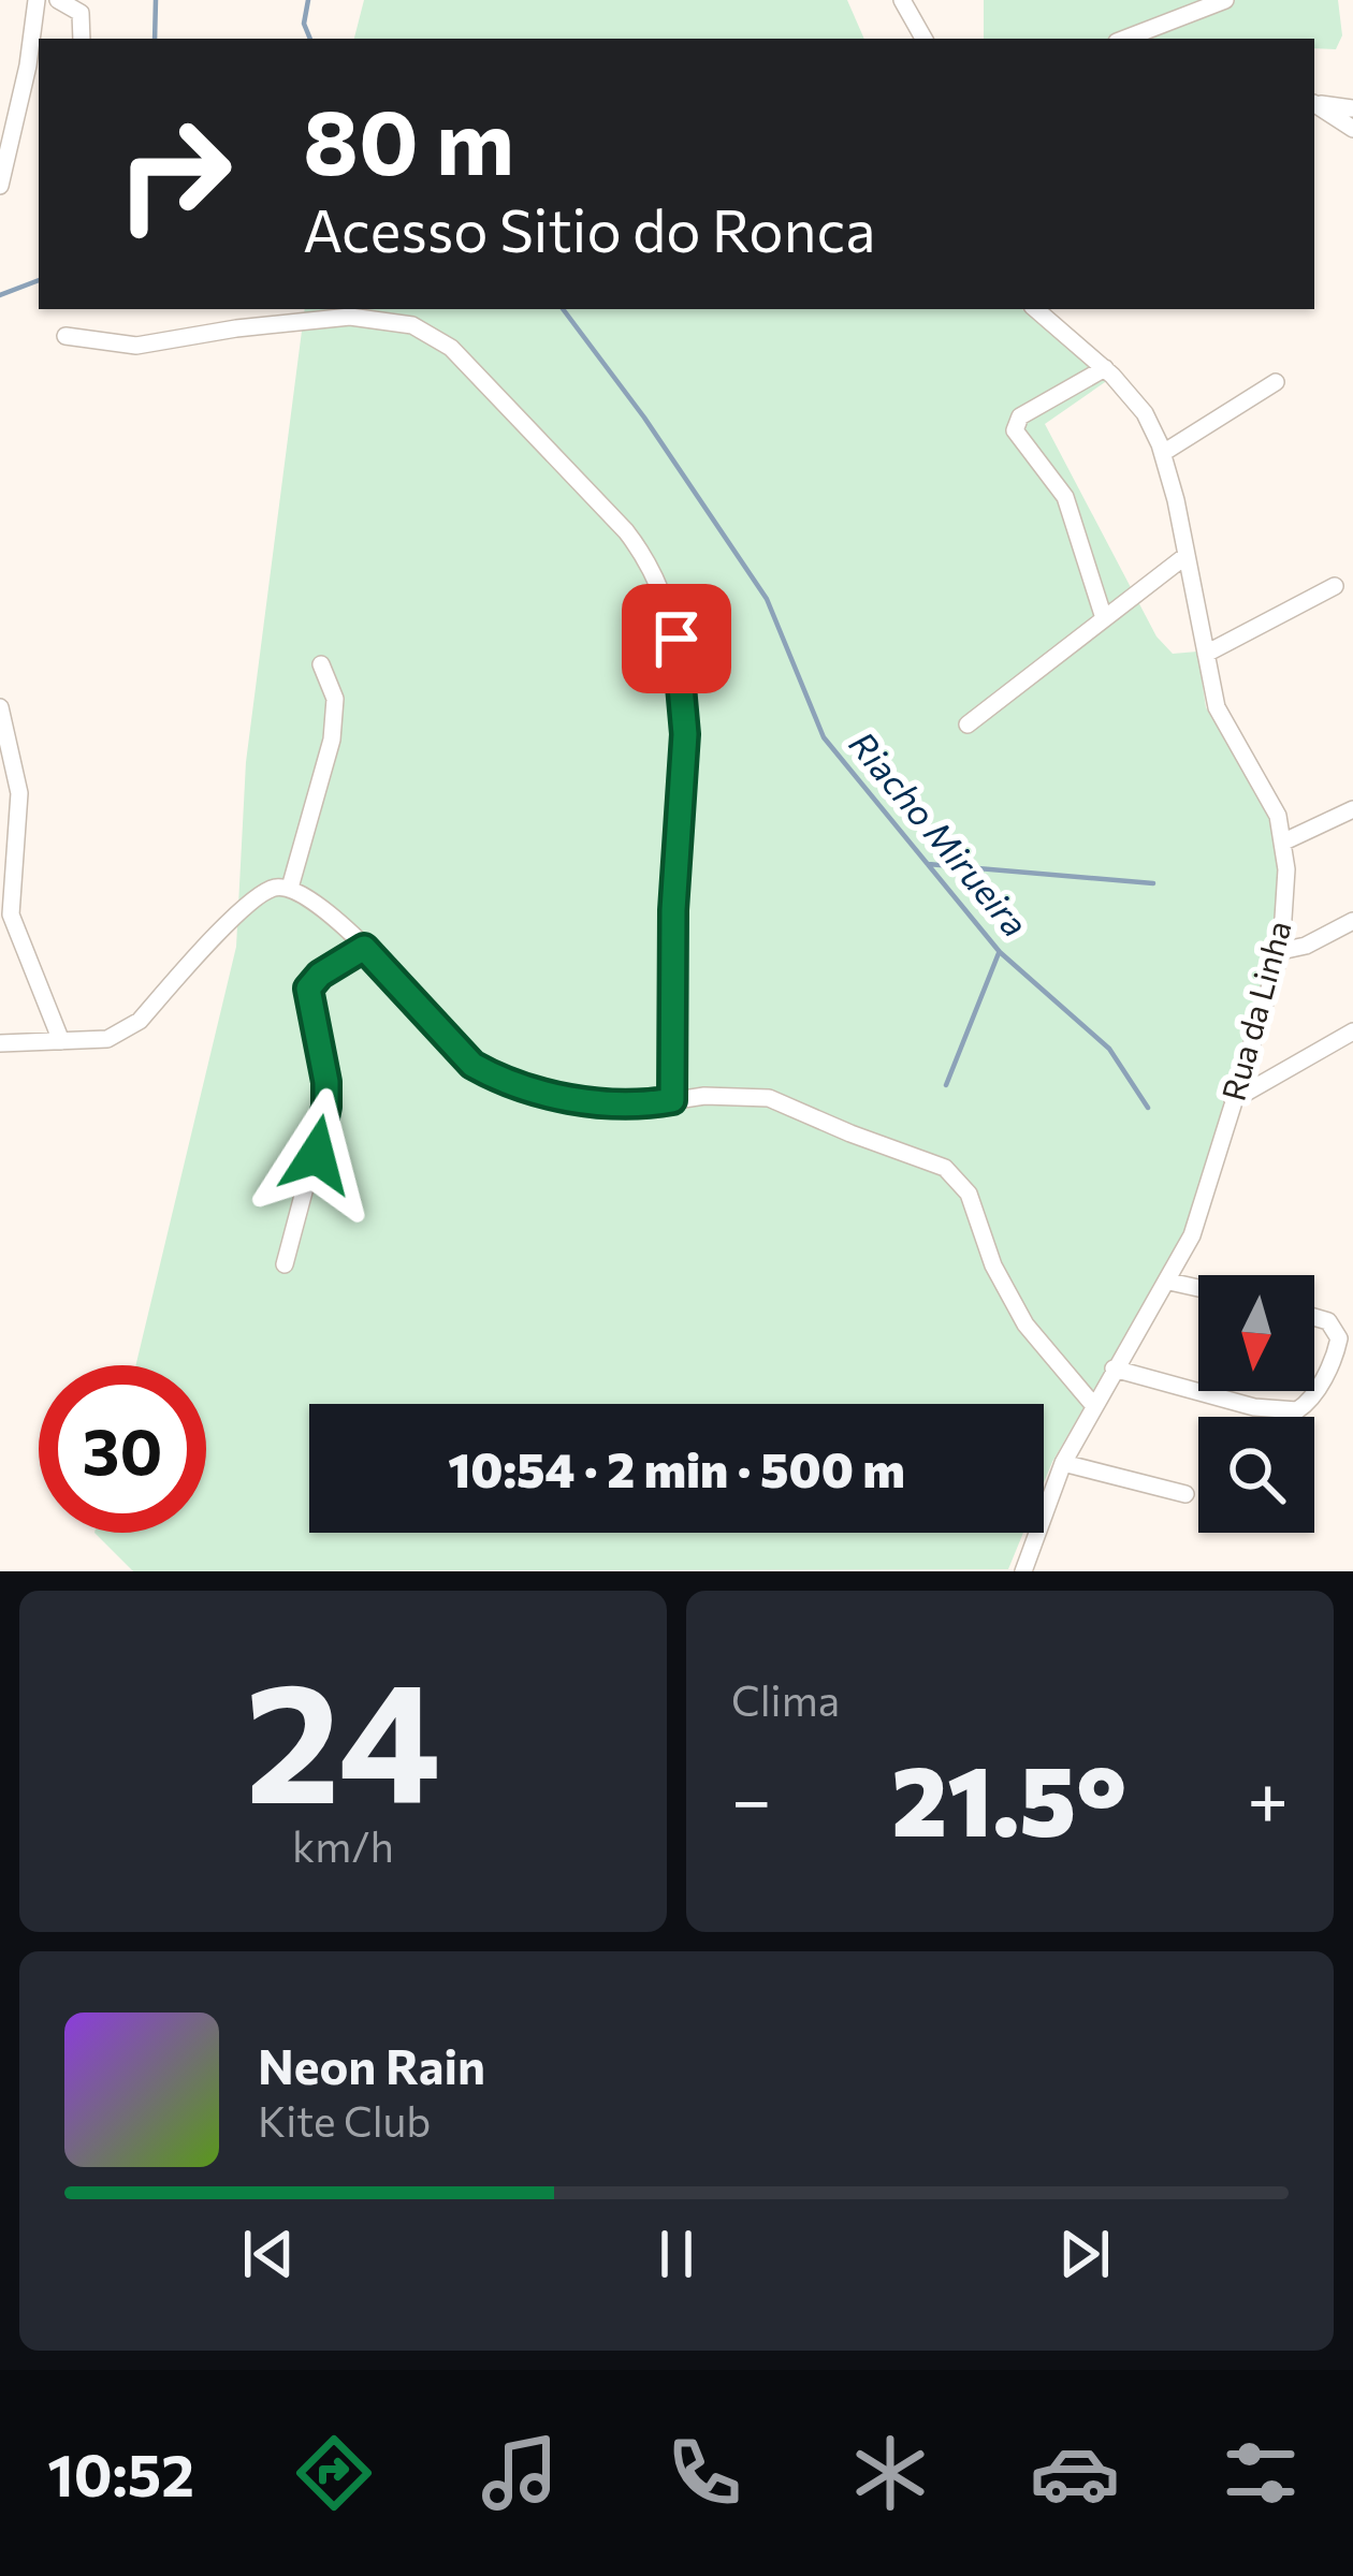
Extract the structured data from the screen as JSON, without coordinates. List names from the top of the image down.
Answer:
{
  "streets": {
    "street": ["Rua da Linha"]
  },
  "water": ["Riacho Mirueira"],
  "north": "bottom",
  "page": {
    "turn": ["80 m", "Acesso Sitio do Ronca"],
    "limit": "30",
    "trip": "10:54 · 2 min · 500 m",
    "tile": [
      ["24", "km/h"],
      "Clima"
    ],
    "heat": ["−", "21.5°", "+"],
    "song": ["Neon Rain", "Kite Club"],
    "tabs": "10:52"
  }
}
